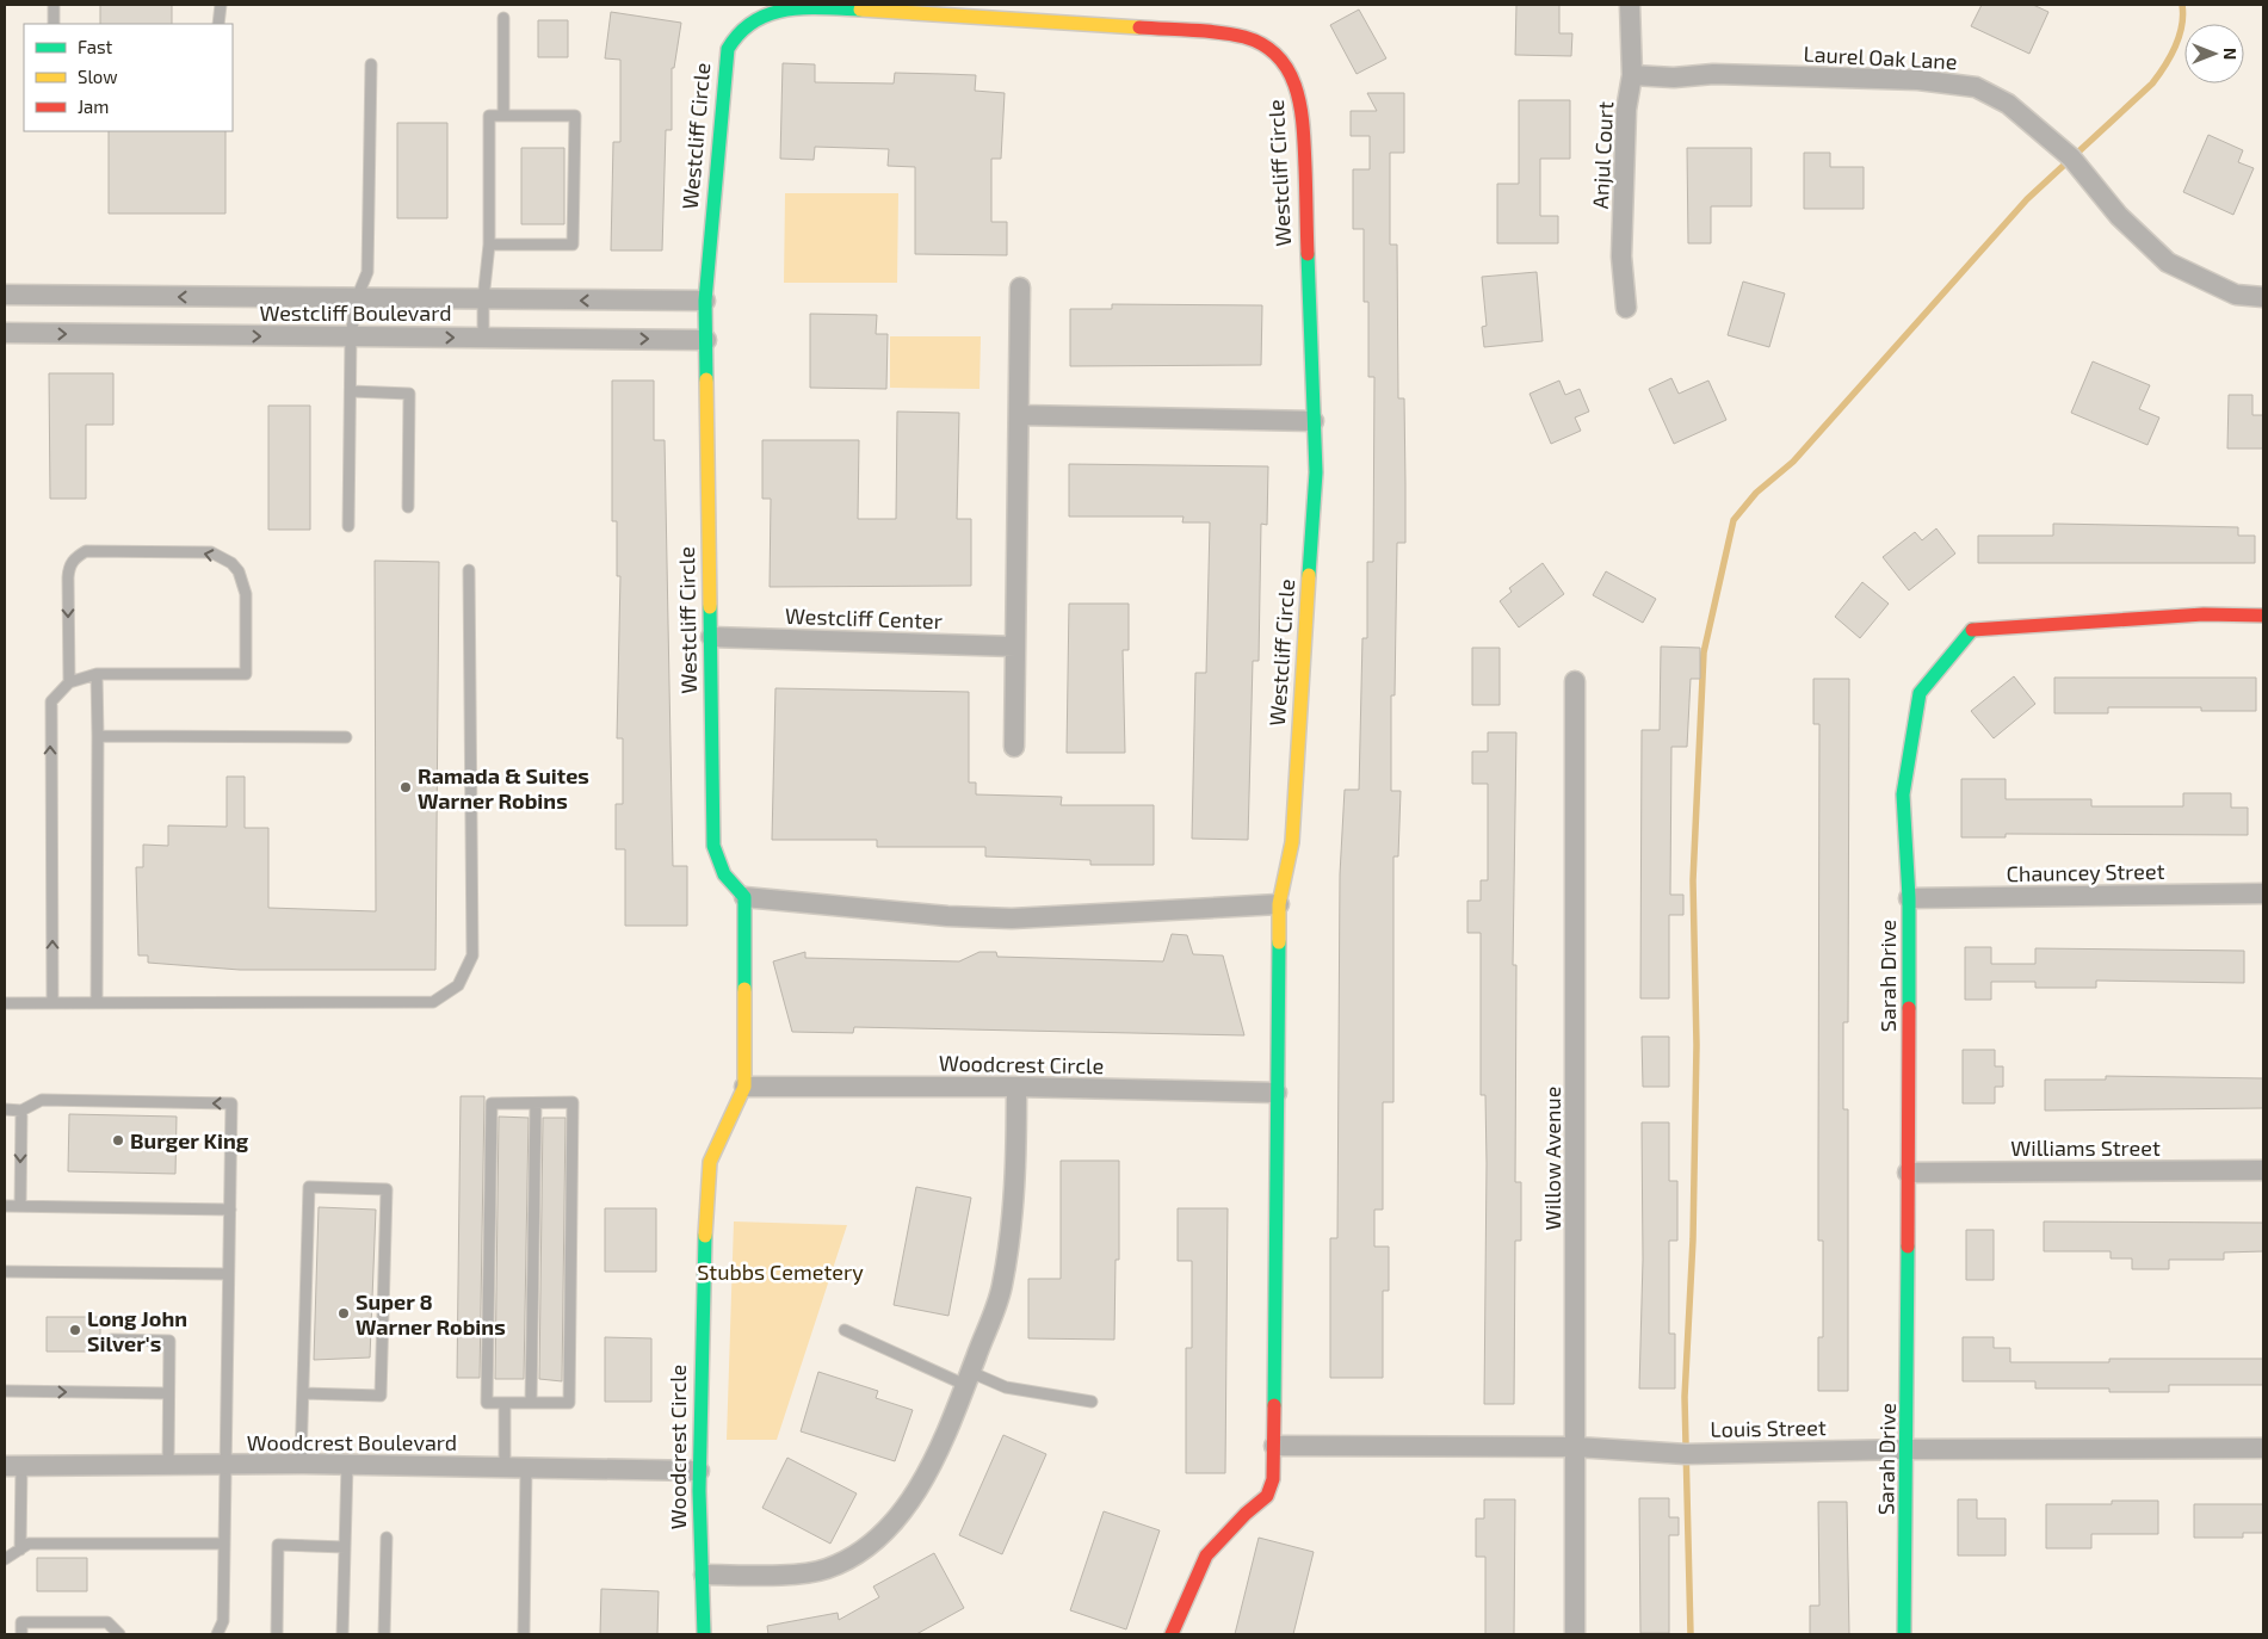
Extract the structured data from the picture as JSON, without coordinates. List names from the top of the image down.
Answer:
{
  "streets": {
    "street": [
      "Laurel Oak Lane",
      "Westcliff Circle",
      "Anjul Court",
      "Westcliff Boulevard",
      "Westcliff Center",
      "Chauncey Street",
      "Sarah Drive",
      "Woodcrest Circle",
      "Williams Street",
      "Willow Avenue",
      "Louis Street",
      "Woodcrest Boulevard"
    ]
  },
  "crossings": [
    ["Laurel Oak Lane", "Anjul Court"],
    ["Westcliff Circle", "Westcliff Boulevard"],
    ["Westcliff Circle", "Westcliff Center"],
    ["Westcliff Circle", "Woodcrest Circle"],
    ["Chauncey Street", "Sarah Drive"],
    ["Sarah Drive", "Williams Street"],
    ["Sarah Drive", "Louis Street"],
    ["Woodcrest Circle", "Woodcrest Boulevard"],
    ["Willow Avenue", "Louis Street"]
  ],
  "parks": ["Stubbs Cemetery"],
  "places": [
    "Ramada & Suites Warner Robins",
    "Burger King",
    "Super 8 Warner Robins",
    "Long John Silver's"
  ],
  "legend": ["Fast", "Slow", "Jam"],
  "north": "right"
}
